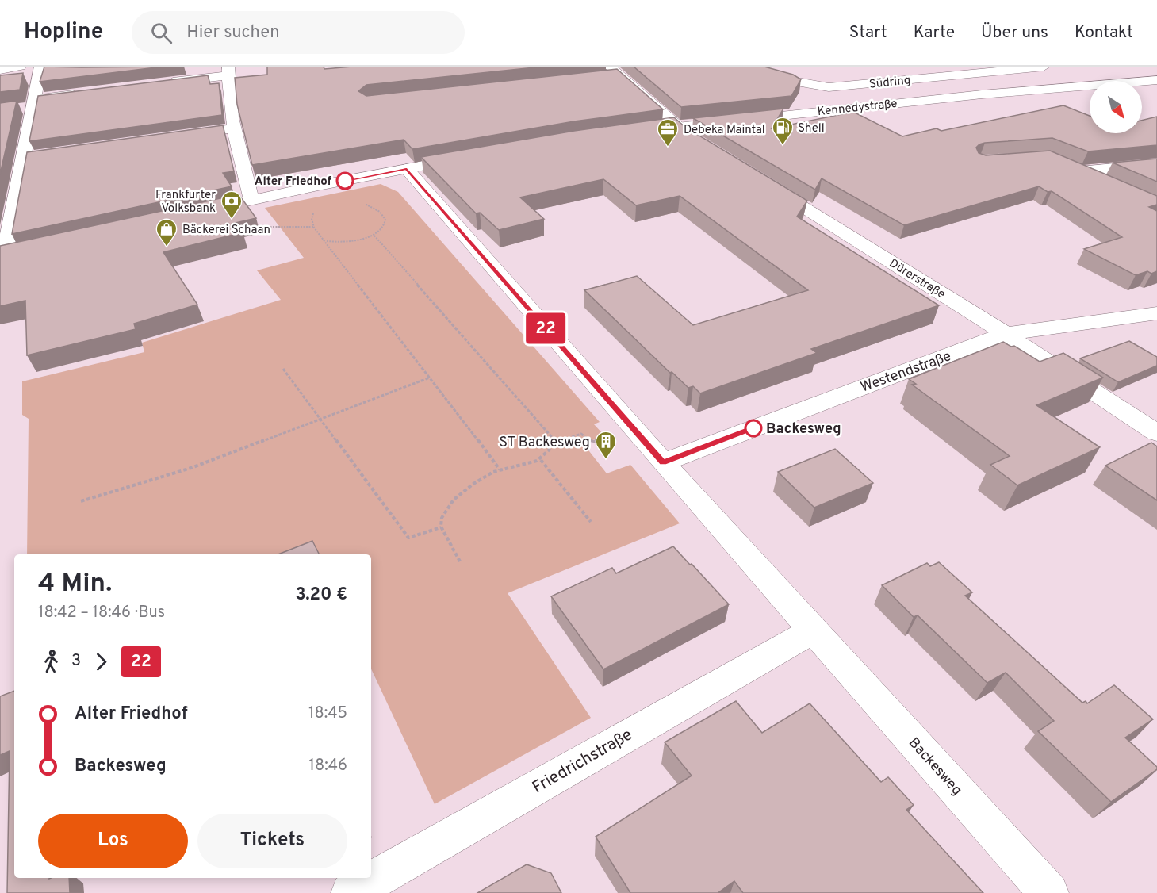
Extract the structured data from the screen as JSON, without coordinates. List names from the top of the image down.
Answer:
{
  "streets": {
    "street": [
      "Südring",
      "Kennedystraße",
      "Dürerstraße",
      "Westendstraße",
      "Friedrichstraße",
      "Backesweg"
    ]
  },
  "crossings": [
    ["Dürerstraße", "Westendstraße"],
    ["Westendstraße", "Backesweg"],
    ["Friedrichstraße", "Backesweg"]
  ],
  "places": {
    "fuel station": ["Shell"],
    "office": ["Debeka Maintal"],
    "other": ["Alter Friedhof", "Backesweg"],
    "bank": ["Frankfurter Volksbank"],
    "shop": ["Bäckerei Schaan"],
    "building": ["ST Backesweg"]
  },
  "lines": ["bus line 22"],
  "north": "bottom right",
  "page": {
    "header": "Hopline",
    "search": "Hier suchen",
    "nav": [
      "Start",
      "Karte",
      "Über uns",
      "Kontakt"
    ],
    "on_map": "22",
    "heading": ["4 Min.", "18:42 – 18:46 · Bus", "3.20 €"],
    "legs": ["3", "22"],
    "list": [
      {
        "name": "Alter Friedhof",
        "value": "18:45"
      },
      {
        "name": "Backesweg",
        "value": "18:46"
      }
    ],
    "buttons": ["Los", "Tickets"]
  }
}
